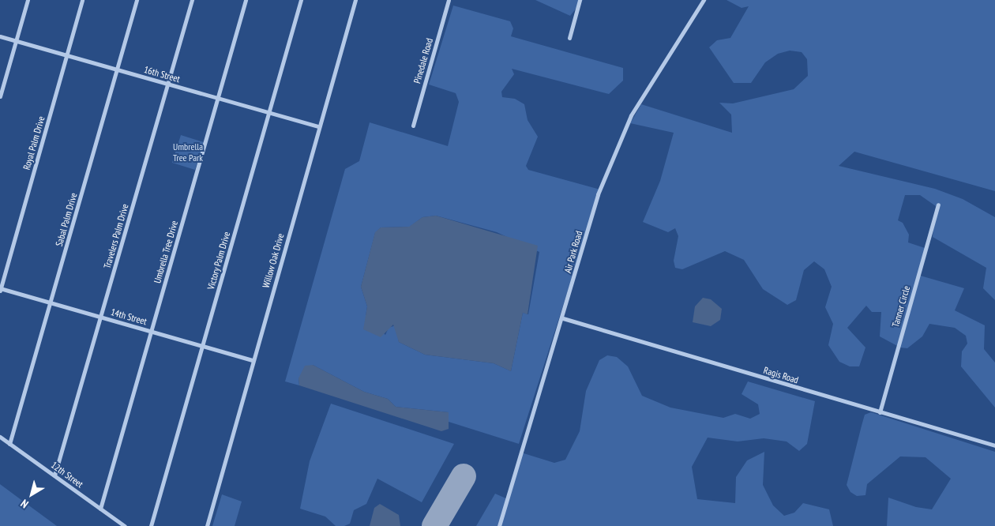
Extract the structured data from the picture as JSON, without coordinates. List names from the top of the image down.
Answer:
{
  "streets": {
    "street": [
      "Pinedale Road",
      "16th Street",
      "Royal Palm Drive",
      "Sabal Palm Drive",
      "Travelers Palm Drive",
      "Umbrella Tree Drive",
      "Air Park Road",
      "Victory Palm Drive",
      "Willow Oak Drive",
      "Tanner Circle",
      "14th Street",
      "Ragis Road",
      "12th Street"
    ]
  },
  "crossings": [
    ["16th Street", "Royal Palm Drive"],
    ["16th Street", "Sabal Palm Drive"],
    ["16th Street", "Travelers Palm Drive"],
    ["16th Street", "Umbrella Tree Drive"],
    ["16th Street", "Victory Palm Drive"],
    ["16th Street", "Willow Oak Drive"],
    ["Royal Palm Drive", "14th Street"],
    ["Sabal Palm Drive", "14th Street"],
    ["Sabal Palm Drive", "12th Street"],
    ["Travelers Palm Drive", "14th Street"],
    ["Travelers Palm Drive", "12th Street"],
    ["Umbrella Tree Drive", "14th Street"],
    ["Umbrella Tree Drive", "12th Street"],
    ["Air Park Road", "Ragis Road"],
    ["Victory Palm Drive", "14th Street"],
    ["Willow Oak Drive", "14th Street"],
    ["Tanner Circle", "Ragis Road"]
  ],
  "parks": ["Umbrella Tree Park"],
  "north": "bottom left"
}
